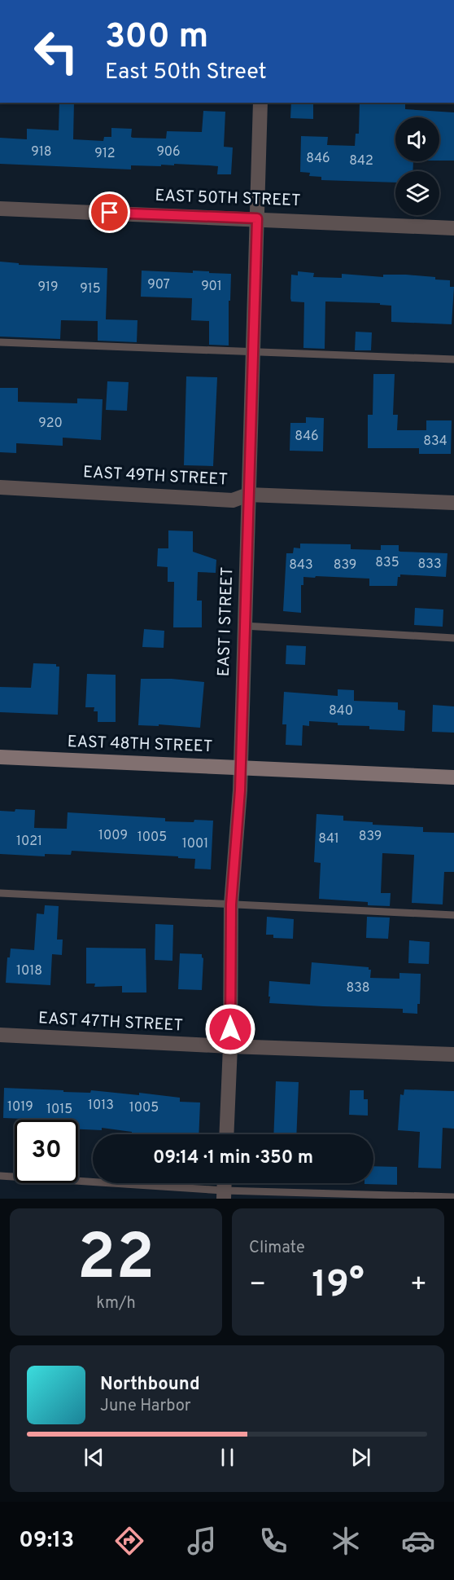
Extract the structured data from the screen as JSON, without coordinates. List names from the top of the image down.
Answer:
{
  "streets": {
    "street": [
      "EAST 50TH STREET",
      "EAST 49TH STREET",
      "EAST I STREET",
      "EAST 48TH STREET",
      "EAST 47TH STREET"
    ]
  },
  "crossings": [
    ["EAST 50TH STREET", "EAST I STREET"],
    ["EAST 49TH STREET", "EAST I STREET"],
    ["EAST I STREET", "EAST 48TH STREET"],
    ["EAST I STREET", "EAST 47TH STREET"]
  ],
  "house_numbers": [
    "918",
    "906",
    "912",
    "846",
    "842",
    "907",
    "901",
    "919",
    "915",
    "920",
    "846",
    "834",
    "835",
    "833",
    "843",
    "839",
    "840",
    "1009",
    "839",
    "1005",
    "841",
    "1021",
    "1001",
    "1018",
    "838",
    "1013",
    "1019",
    "1005",
    "1015"
  ],
  "page": {
    "turn": ["300 m", "East 50th Street"],
    "limit": "30",
    "trip": "09:14 · 1 min · 350 m",
    "tile": [
      ["22", "km/h"],
      "Climate"
    ],
    "heat": ["−", "19°", "+"],
    "song": ["Northbound", "June Harbor"],
    "tabs": "09:13"
  }
}
